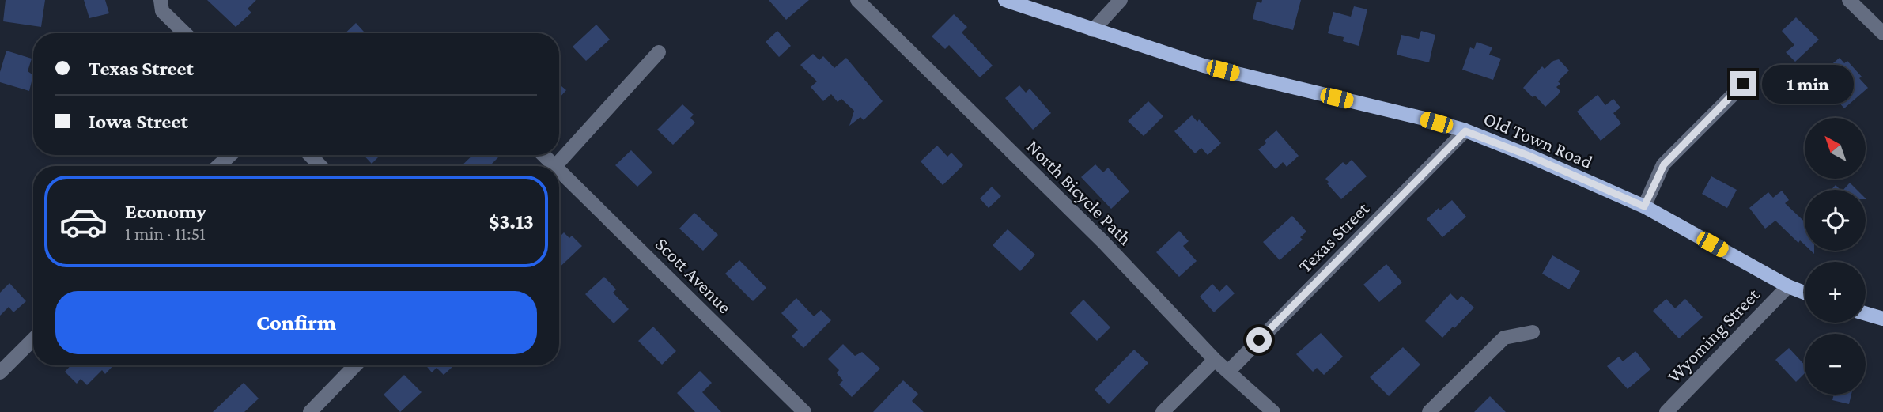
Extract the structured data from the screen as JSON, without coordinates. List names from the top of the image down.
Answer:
{
  "streets": {
    "main road": ["Old Town Road"],
    "street": [
      "North Bicycle Path",
      "Texas Street",
      "Scott Avenue",
      "Wyoming Street"
    ]
  },
  "crossings": [
    ["Old Town Road", "Texas Street"],
    ["Old Town Road", "Wyoming Street"],
    ["North Bicycle Path", "Texas Street"]
  ],
  "north": "top left",
  "page": {
    "banner": ["Texas Street", "Iowa Street"],
    "bubble": "1 min",
    "map_buttons": ["+", "−"],
    "list": [
      {
        "name": "Economy",
        "note": "1 min · 11:51",
        "value": "$3.13"
      }
    ],
    "buttons": "Confirm"
  }
}
